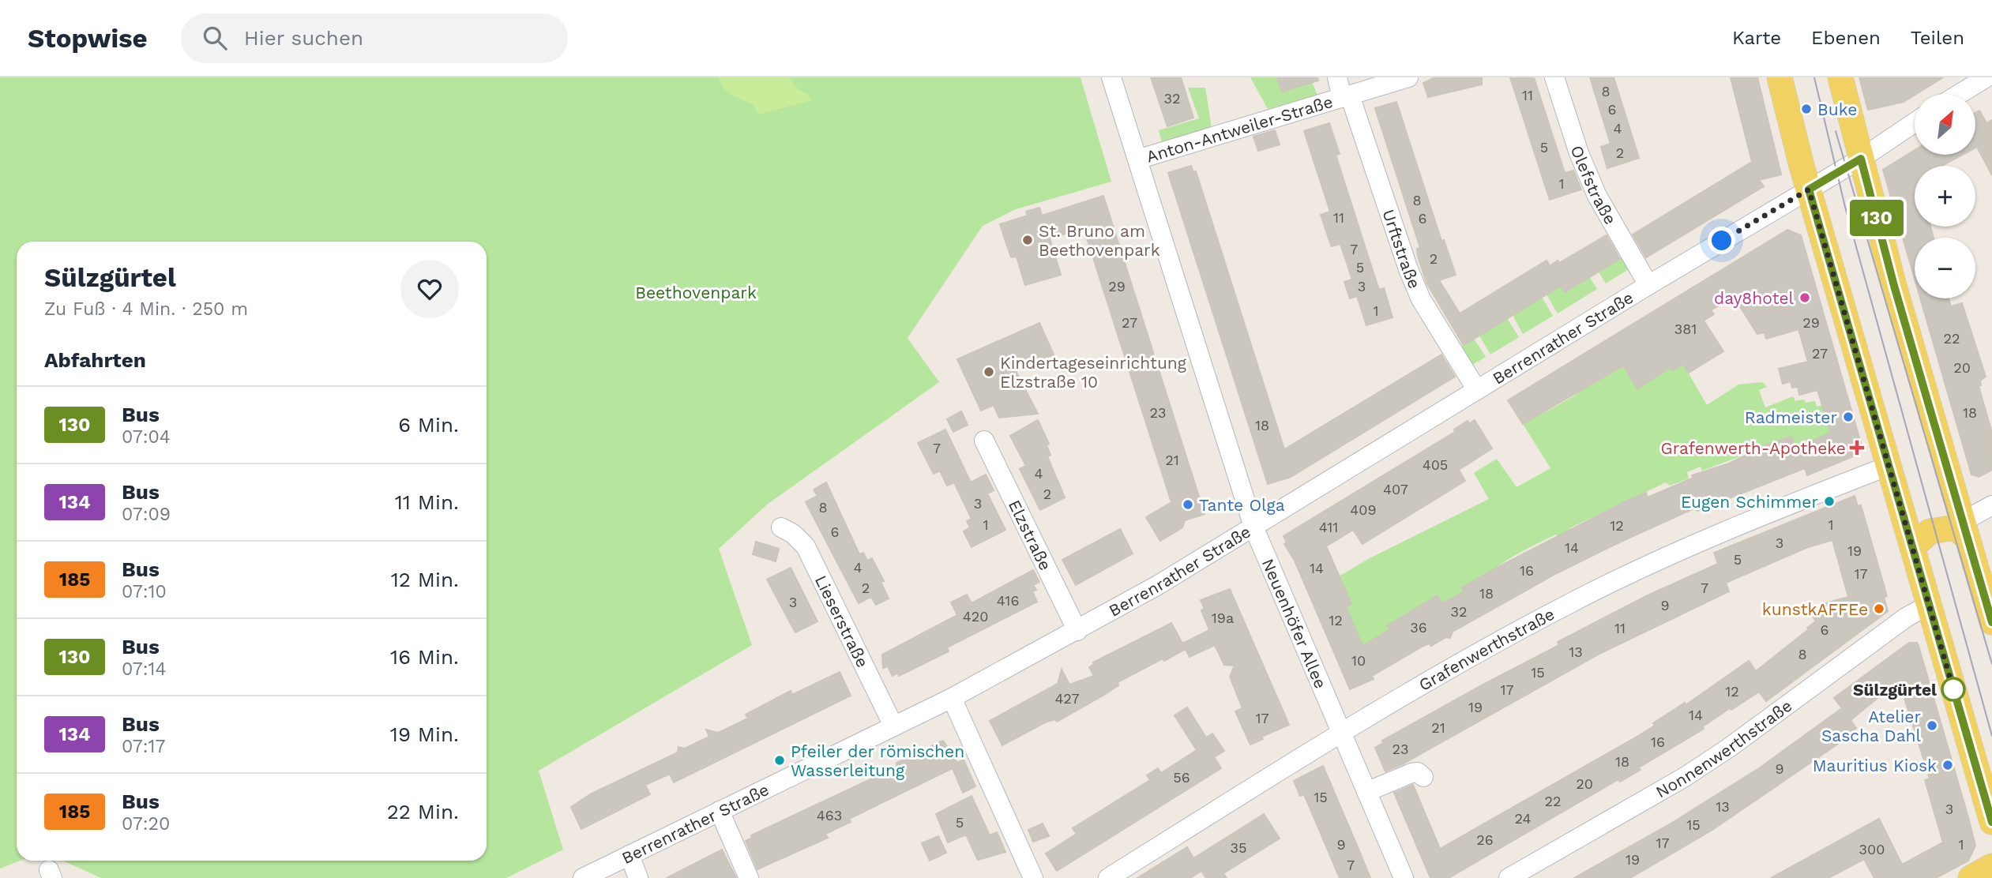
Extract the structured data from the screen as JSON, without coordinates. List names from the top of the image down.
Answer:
{
  "streets": {
    "street": [
      "Anton-Antweiler-Straße",
      "Olefstraße",
      "Urftstraße",
      "Berrenrather Straße",
      "Elzstraße",
      "Lieserstraße",
      "Neuenhöfer Allee",
      "Grafenwerthstraße",
      "Nonnenwerthstraße"
    ]
  },
  "crossings": [
    ["Anton-Antweiler-Straße", "Urftstraße"],
    ["Anton-Antweiler-Straße", "Neuenhöfer Allee"],
    ["Olefstraße", "Berrenrather Straße"],
    ["Urftstraße", "Berrenrather Straße"],
    ["Berrenrather Straße", "Elzstraße"],
    ["Berrenrather Straße", "Lieserstraße"],
    ["Berrenrather Straße", "Neuenhöfer Allee"],
    ["Neuenhöfer Allee", "Grafenwerthstraße"]
  ],
  "parks": ["Beethovenpark"],
  "places": {
    "other": [
      "Buke",
      "St. Bruno am Beethovenpark",
      "day8hotel",
      "Kindertageseinrichtung Elzstraße 10",
      "Radmeister",
      "Eugen Schimmer",
      "Tante Olga",
      "kunstkAFFEe",
      "Sülzgürtel",
      "Atelier Sascha Dahl",
      "Pfeiler der römischen Wasserleitung",
      "Mauritius Kiosk"
    ],
    "health": ["Grafenwerth-Apotheke"]
  },
  "lines": ["bus line 130"],
  "house_numbers": [
    "8",
    "11",
    "32",
    "6",
    "4",
    "5",
    "2",
    "1",
    "8",
    "11",
    "6",
    "7",
    "2",
    "5",
    "29",
    "3",
    "1",
    "27",
    "29",
    "381",
    "22",
    "27",
    "20",
    "23",
    "18",
    "18",
    "7",
    "21",
    "405",
    "4",
    "407",
    "2",
    "3",
    "8",
    "409",
    "1",
    "1",
    "12",
    "411",
    "6",
    "3",
    "14",
    "19",
    "5",
    "4",
    "14",
    "16",
    "17",
    "2",
    "7",
    "18",
    "416",
    "3",
    "9",
    "32",
    "420",
    "19a",
    "12",
    "36",
    "11",
    "6",
    "13",
    "8",
    "10",
    "15",
    "17",
    "12",
    "427",
    "19",
    "14",
    "17",
    "21",
    "16",
    "23",
    "18",
    "9",
    "56",
    "20",
    "15",
    "22",
    "13",
    "3",
    "463",
    "24",
    "5",
    "15",
    "26",
    "17",
    "9",
    "1",
    "35",
    "300",
    "19",
    "7"
  ],
  "north": "top right",
  "page": {
    "header": "Stopwise",
    "search": "Hier suchen",
    "nav": ["Karte", "Ebenen", "Teilen"],
    "on_map": "130",
    "map_buttons": ["+", "−"],
    "heading": [
      ["Sülzgürtel", "Zu Fuß · 4 Min. · 250 m"],
      "Abfahrten"
    ],
    "list": [
      {
        "mark": "130",
        "name": "Bus",
        "note": "07:04",
        "value": "6 Min."
      },
      {
        "mark": "134",
        "name": "Bus",
        "note": "07:09",
        "value": "11 Min."
      },
      {
        "mark": "185",
        "name": "Bus",
        "note": "07:10",
        "value": "12 Min."
      },
      {
        "mark": "130",
        "name": "Bus",
        "note": "07:14",
        "value": "16 Min."
      },
      {
        "mark": "134",
        "name": "Bus",
        "note": "07:17",
        "value": "19 Min."
      },
      {
        "mark": "185",
        "name": "Bus",
        "note": "07:20",
        "value": "22 Min."
      }
    ]
  }
}
